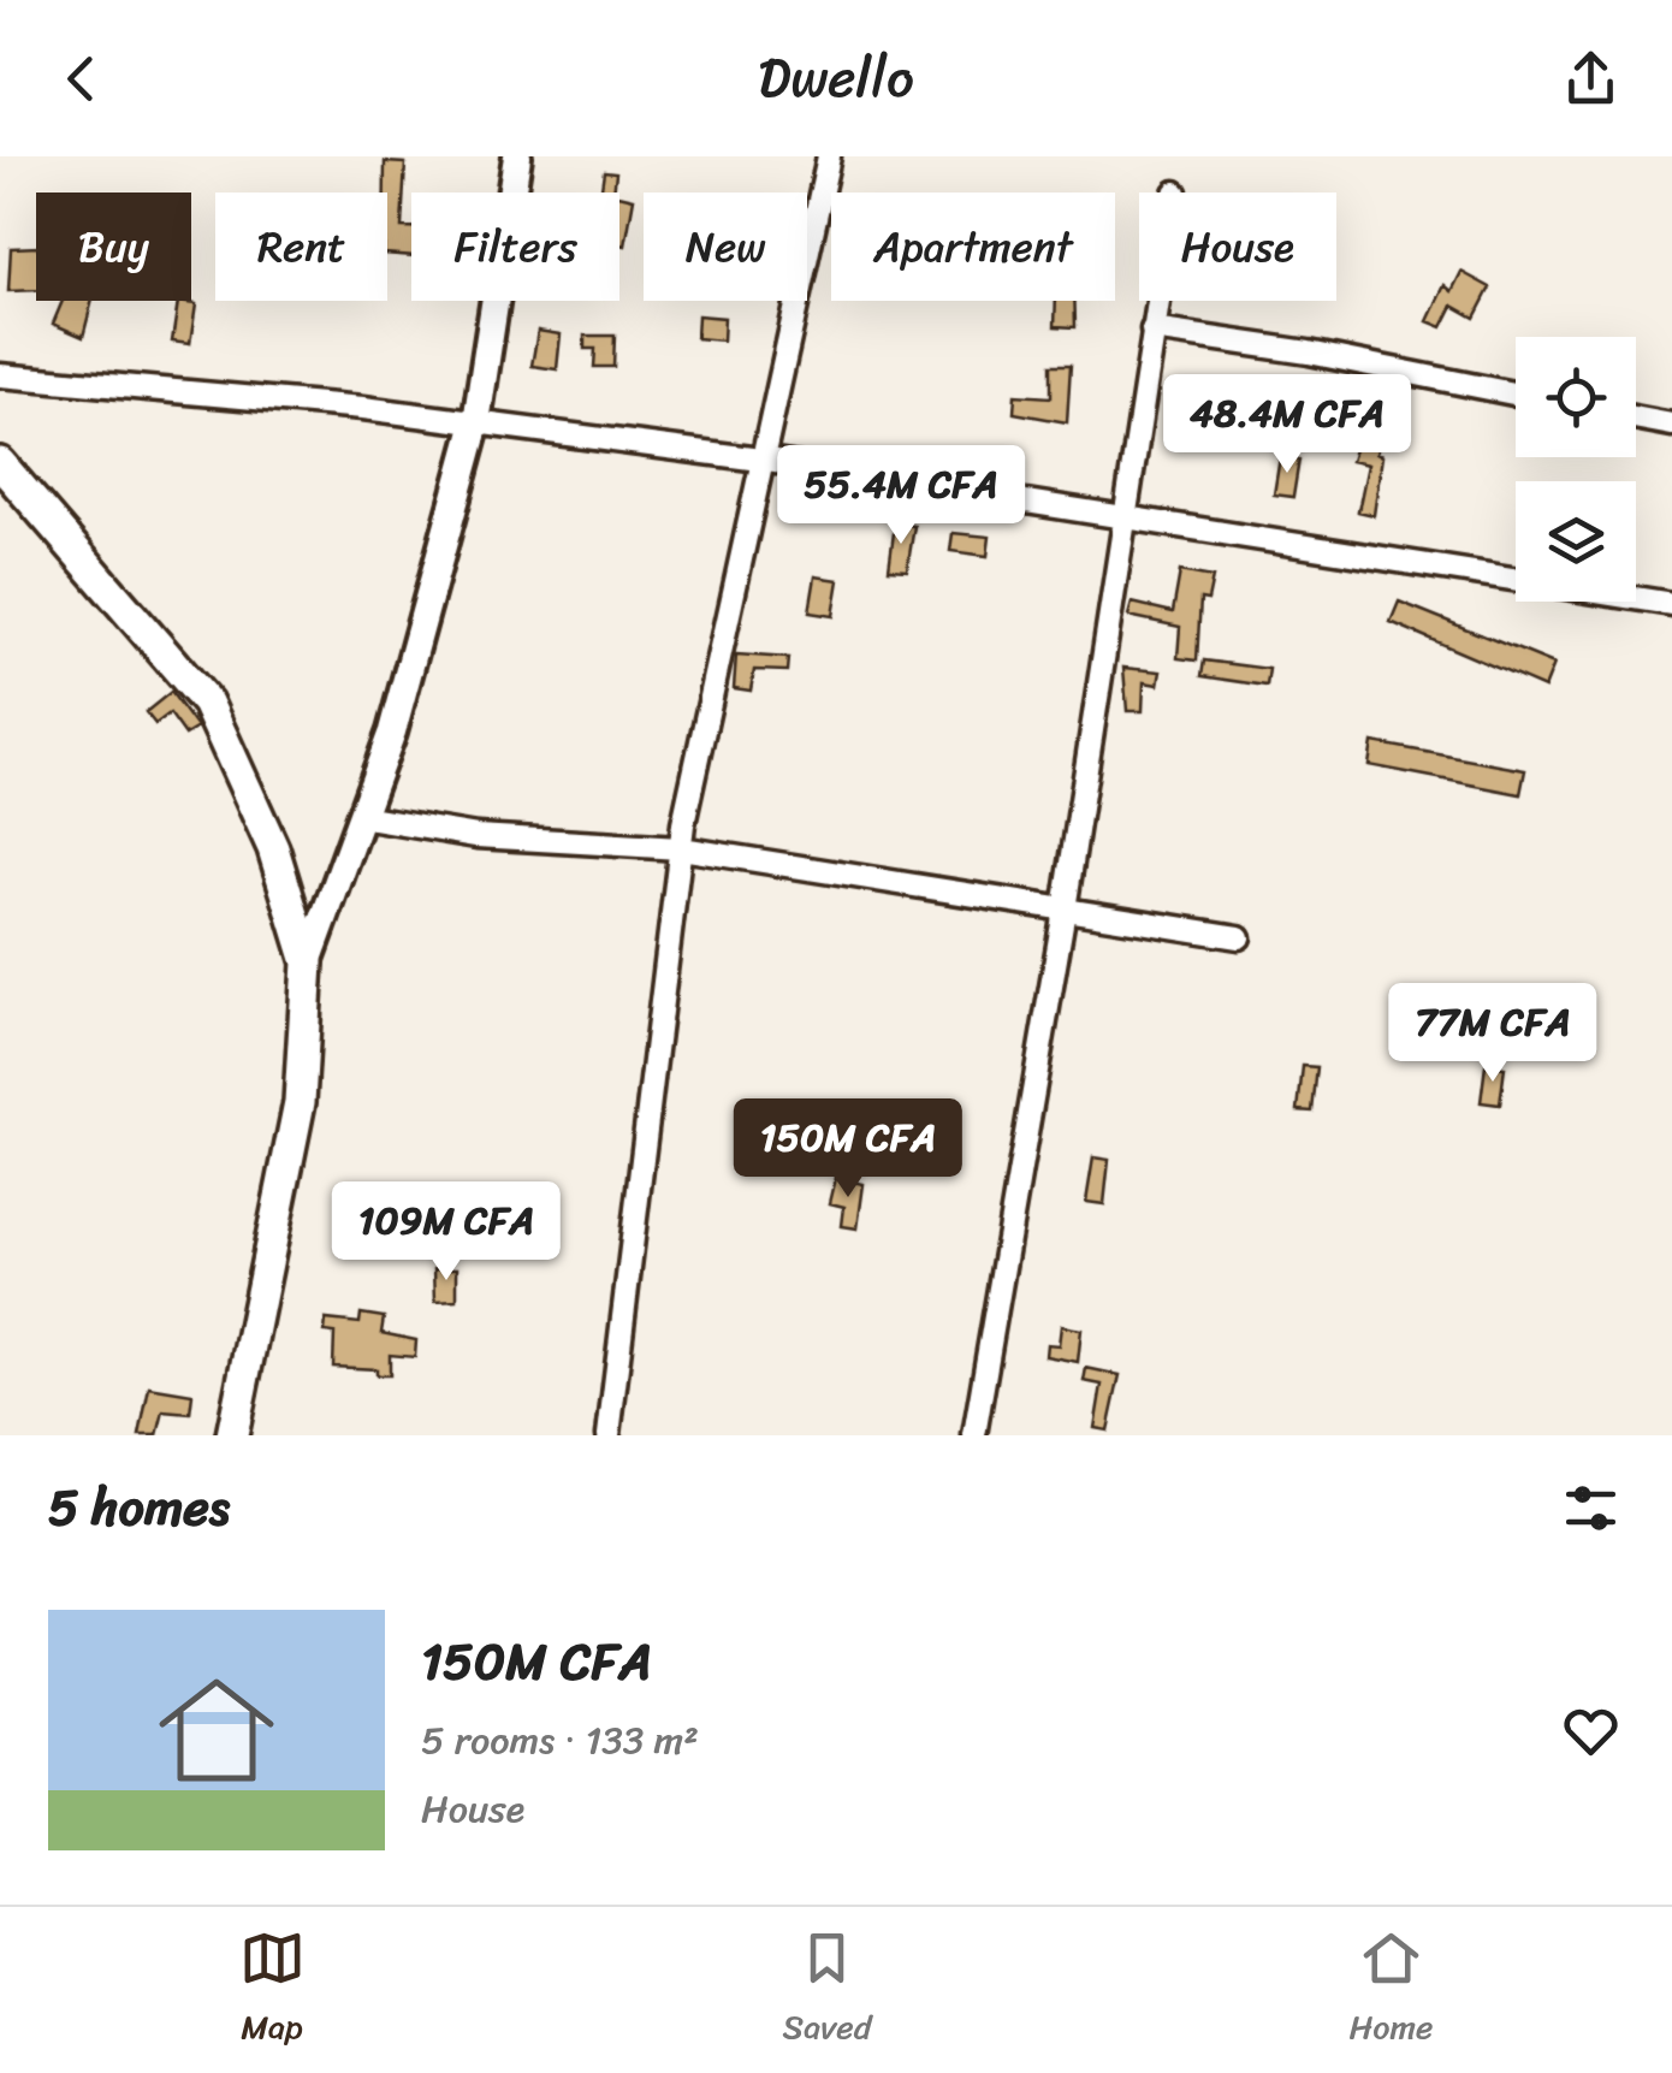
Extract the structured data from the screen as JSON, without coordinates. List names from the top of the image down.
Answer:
{
  "page": {
    "header": "Dwello",
    "chip": [
      "Buy",
      "Rent",
      "Filters",
      "New",
      "Apartment",
      "House"
    ],
    "price": [
      "48.4M CFA",
      "55.4M CFA",
      "77M CFA",
      "150M CFA",
      "109M CFA"
    ],
    "heading": "5 homes",
    "list": [
      {
        "name": "150M CFA",
        "note": "5 rooms · 133 m² · House"
      }
    ],
    "tabs": ["Map", "Saved", "Home"]
  }
}
